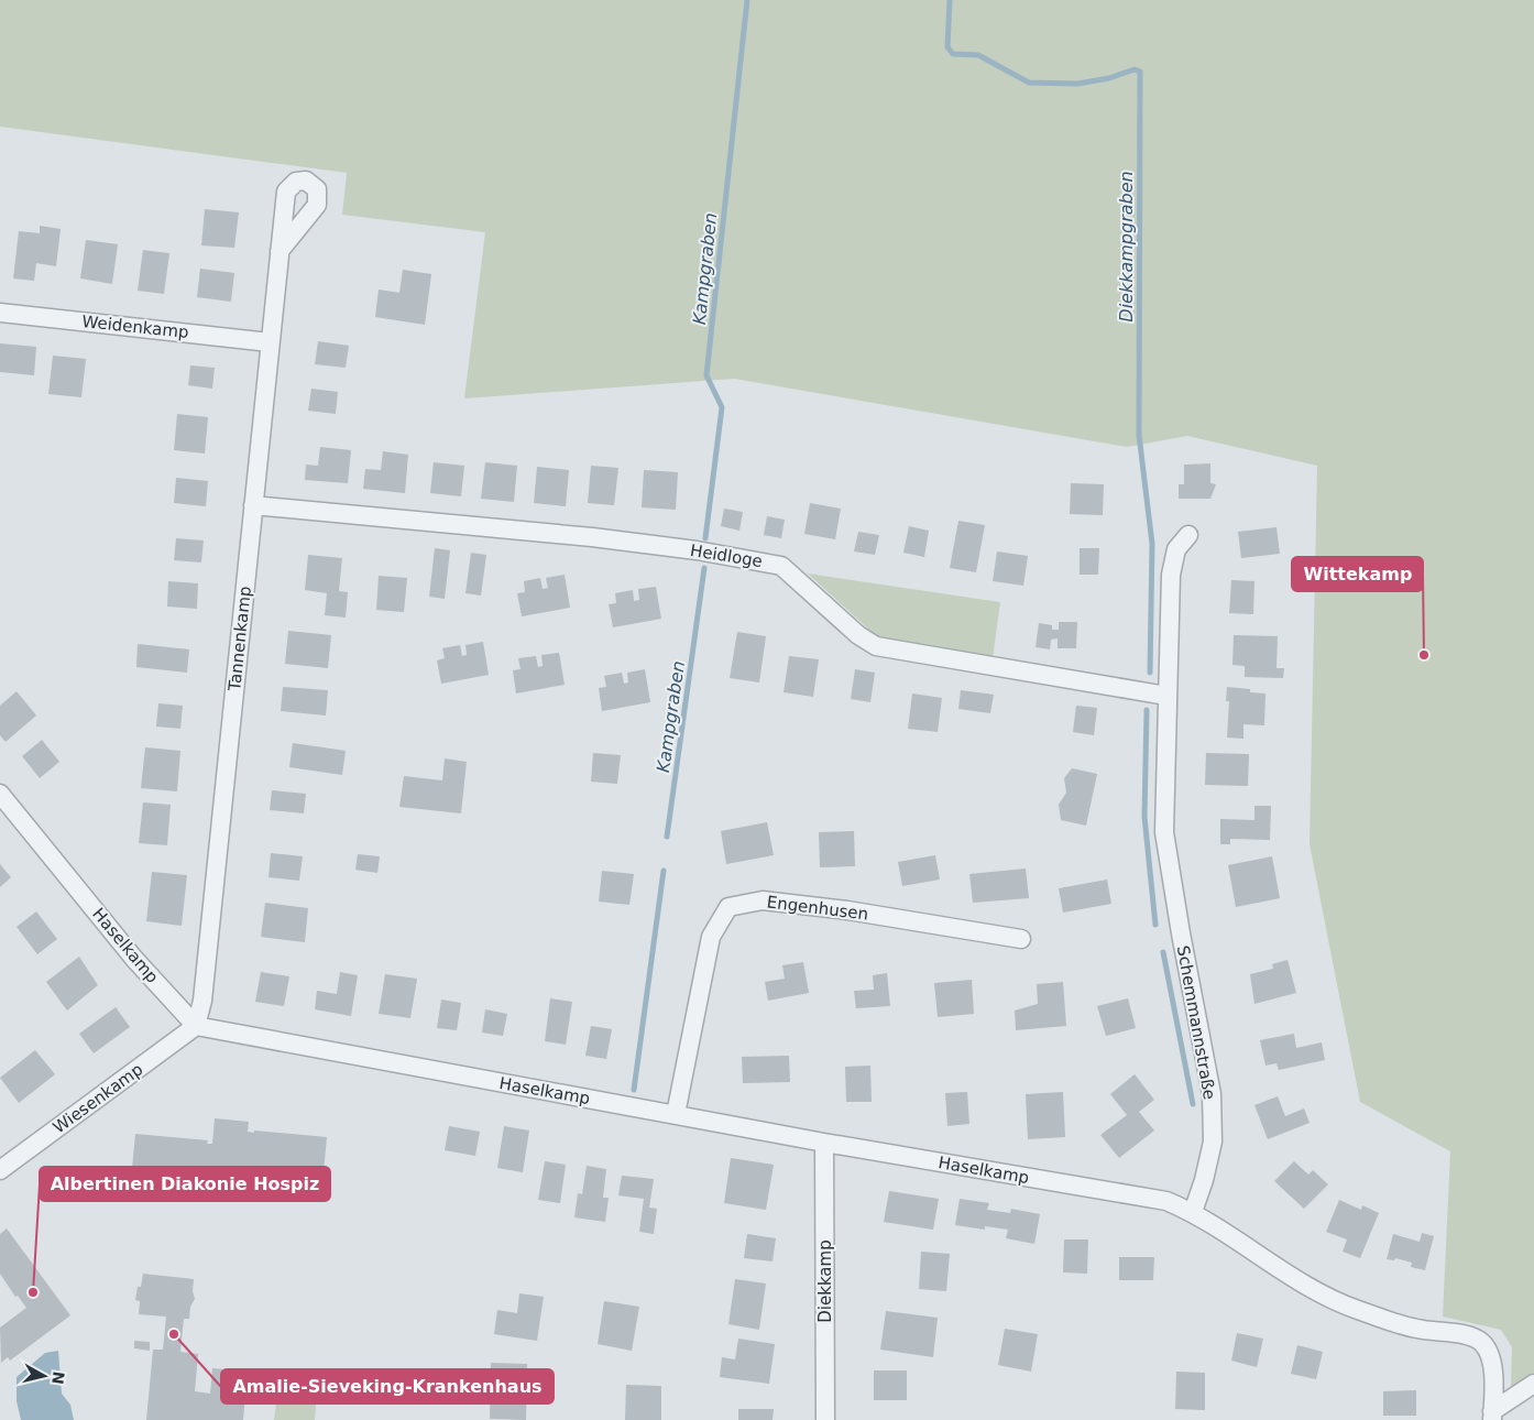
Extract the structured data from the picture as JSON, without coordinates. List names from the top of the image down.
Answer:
{
  "streets": {
    "street": [
      "Weidenkamp",
      "Heidloge",
      "Tannenkamp",
      "Engenhusen",
      "Haselkamp",
      "Schemmannstraße",
      "Wiesenkamp",
      "Diekkamp"
    ]
  },
  "crossings": [
    ["Weidenkamp", "Tannenkamp"],
    ["Heidloge", "Tannenkamp"],
    ["Heidloge", "Schemmannstraße"],
    ["Tannenkamp", "Haselkamp"],
    ["Tannenkamp", "Wiesenkamp"],
    ["Engenhusen", "Haselkamp"],
    ["Haselkamp", "Schemmannstraße"],
    ["Haselkamp", "Wiesenkamp"],
    ["Haselkamp", "Diekkamp"]
  ],
  "water": ["Diekkampgraben", "Kampgraben"],
  "places": ["Wittekamp", "Albertinen Diakonie Hospiz", "Amalie-Sieveking-Krankenhaus"],
  "north": "right"
}
